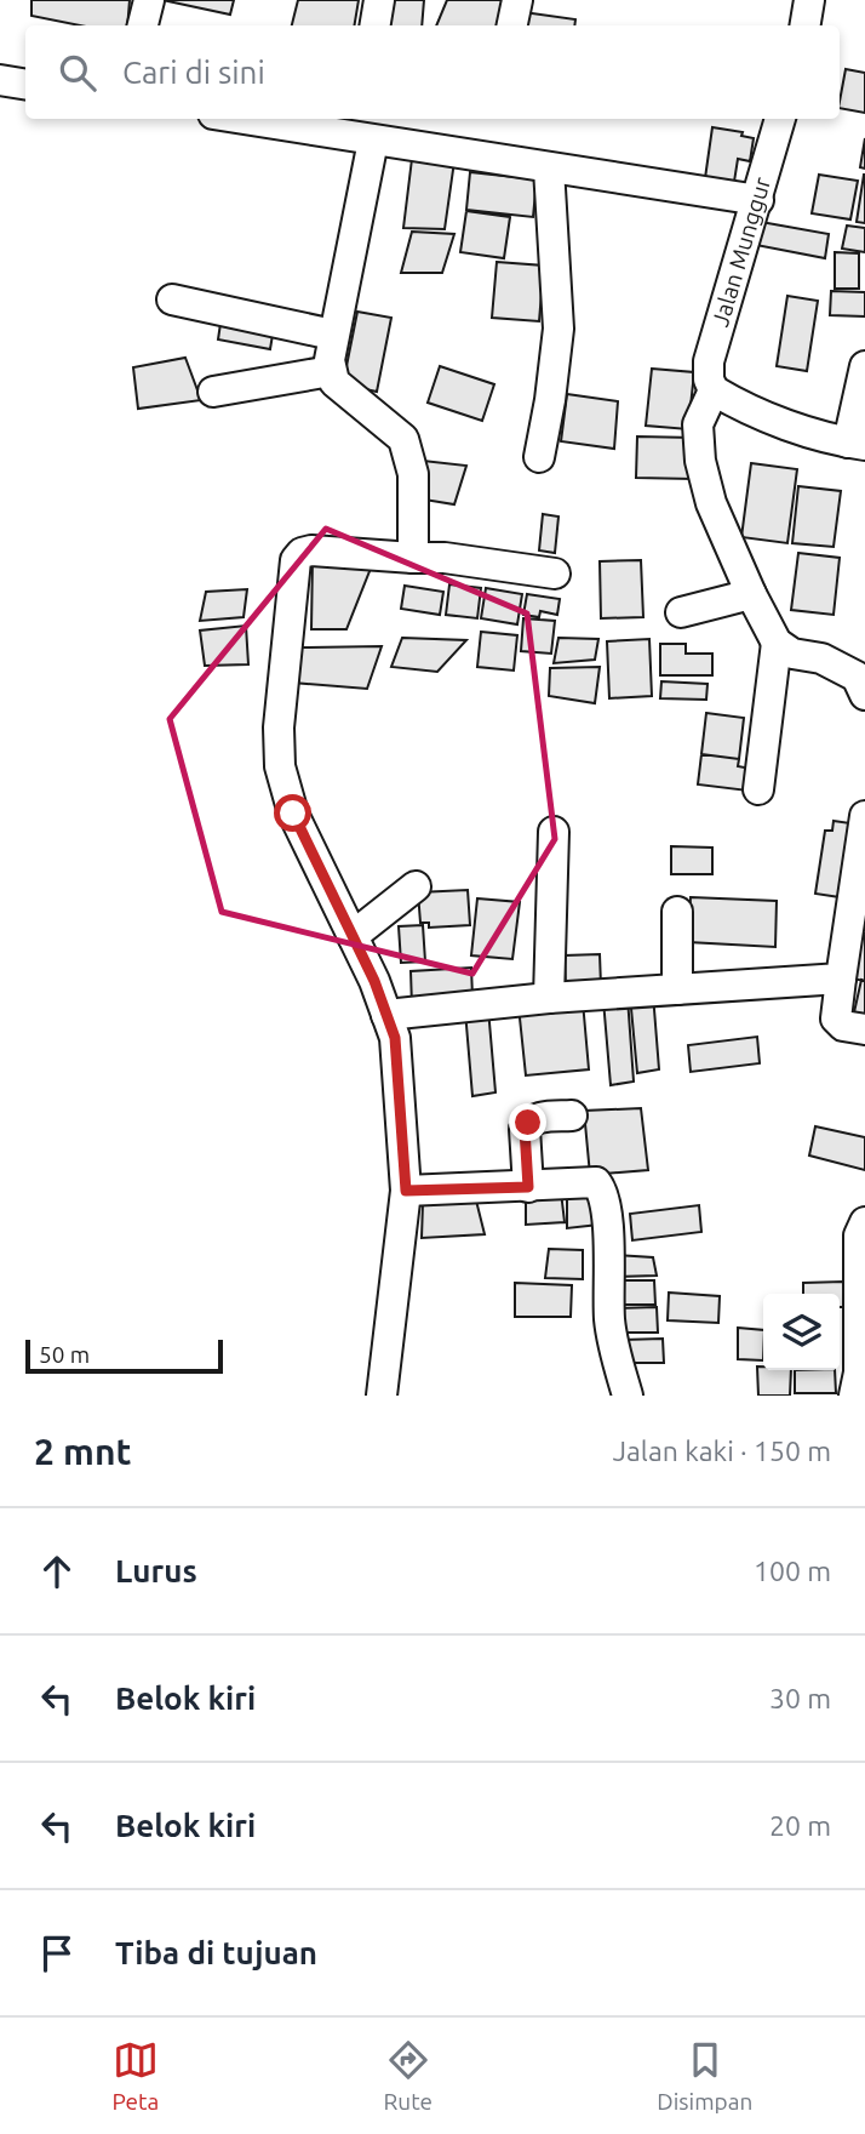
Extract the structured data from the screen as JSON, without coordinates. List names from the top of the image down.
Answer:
{
  "streets": {
    "street": ["Jalan Munggur"]
  },
  "scale_bar": "50 m",
  "page": {
    "search": "Cari di sini",
    "scale": "50 m",
    "heading": ["2 mnt", "Jalan kaki · 150 m"],
    "list": [
      ["Lurus", "100 m"],
      ["Belok kiri", "30 m"],
      ["Belok kiri", "20 m"],
      "Tiba di tujuan"
    ],
    "nav": ["Peta", "Rute", "Disimpan"]
  }
}
